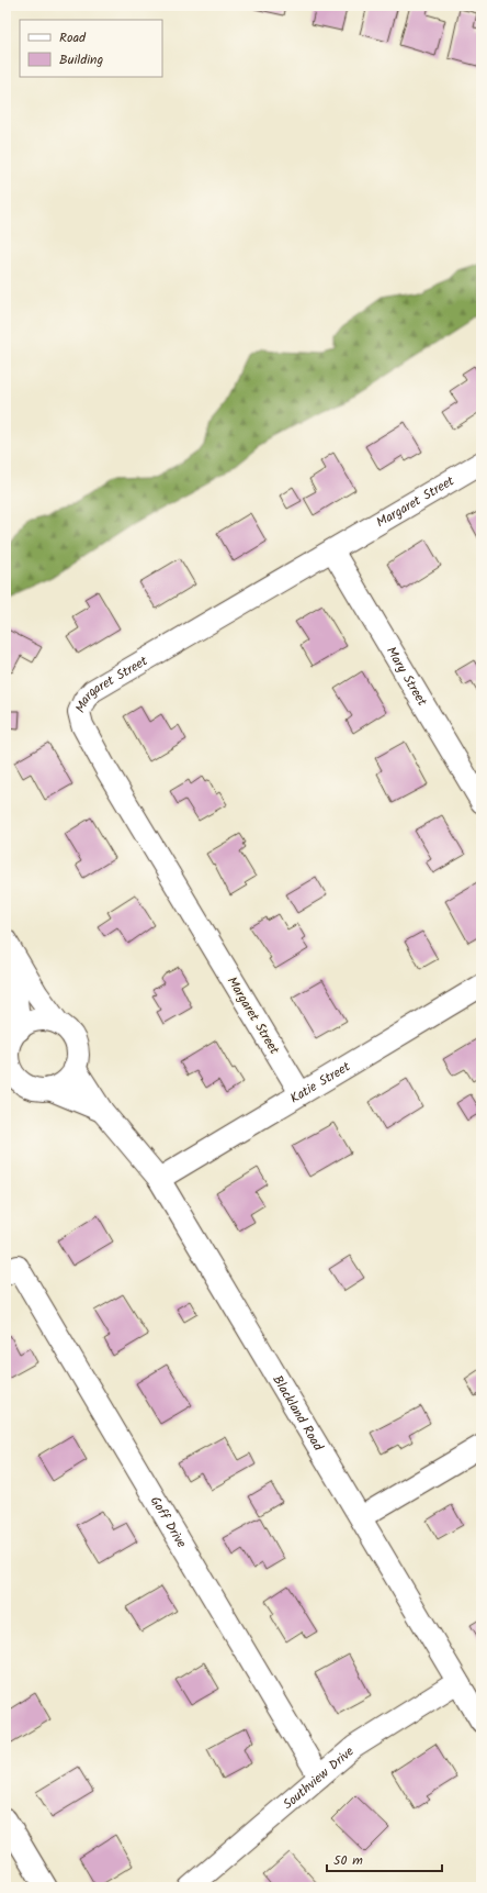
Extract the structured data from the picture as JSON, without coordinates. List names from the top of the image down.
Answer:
{
  "streets": {
    "street": [
      "Margaret Street",
      "Mary Street",
      "Katie Street",
      "Blackland Road",
      "Goff Drive",
      "Southview Drive"
    ]
  },
  "crossings": [
    ["Margaret Street", "Mary Street"],
    ["Margaret Street", "Katie Street"],
    ["Katie Street", "Blackland Road"],
    ["Blackland Road", "Southview Drive"],
    ["Goff Drive", "Southview Drive"]
  ],
  "legend": ["Road", "Building"],
  "scale_bar": "50 m"
}
